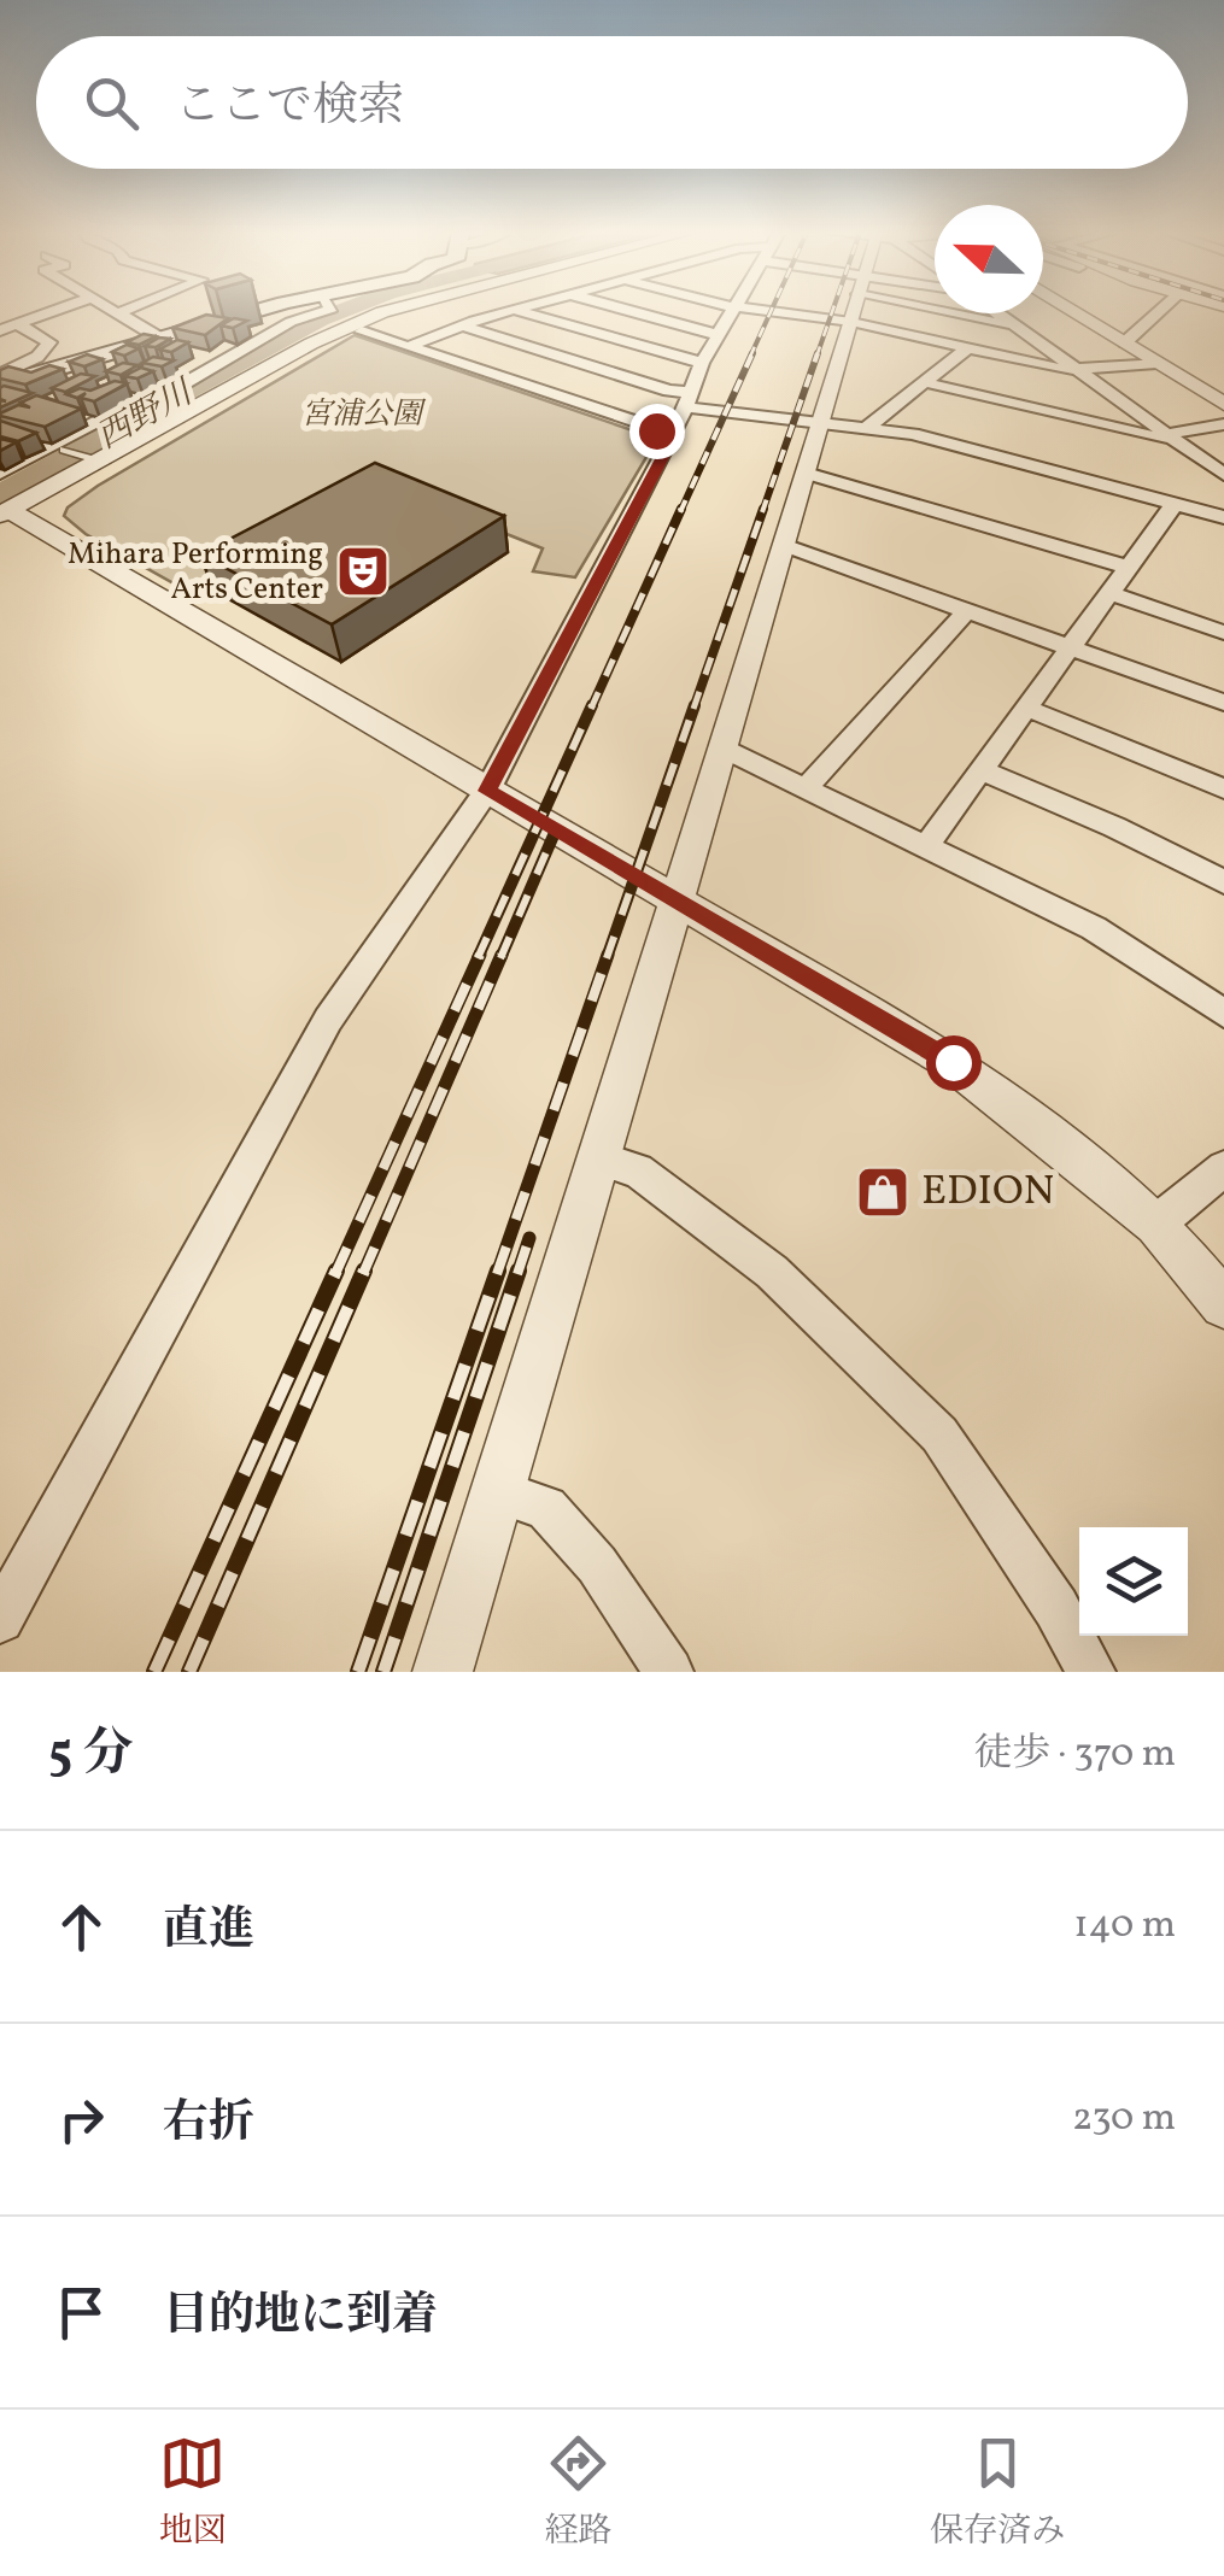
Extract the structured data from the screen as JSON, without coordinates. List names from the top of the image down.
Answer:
{
  "water": ["西野川"],
  "parks": ["宮浦公園"],
  "places": {
    "theatre": ["Mihara Performing Arts Center"],
    "shop": ["EDION"]
  },
  "north": "left",
  "page": {
    "search": "ここで検索",
    "heading": ["5 分", "徒歩 · 370 m"],
    "list": [
      ["直進", "140 m"],
      ["右折", "230 m"],
      "目的地に到着"
    ],
    "nav": ["地図", "経路", "保存済み"]
  }
}
